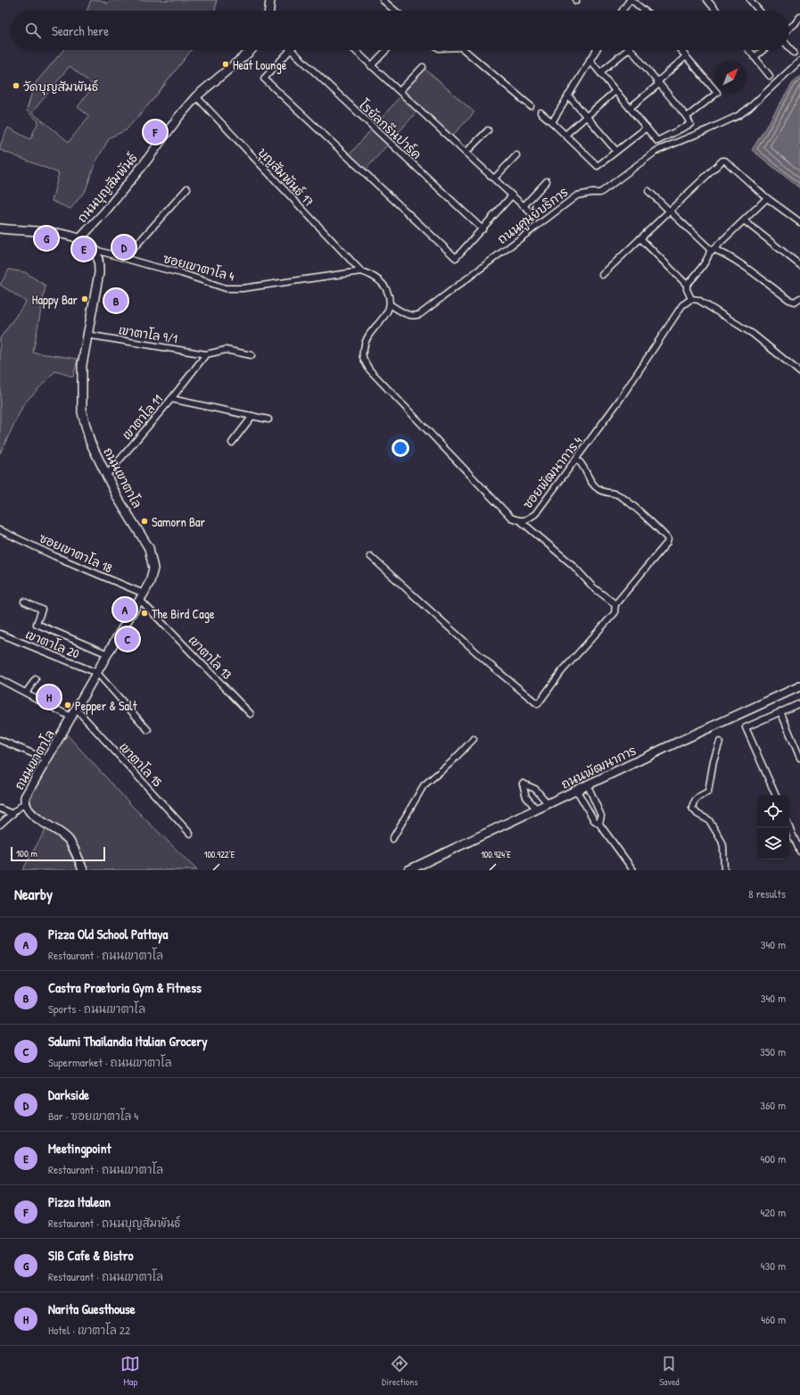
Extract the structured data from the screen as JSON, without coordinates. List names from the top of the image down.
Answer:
{
  "streets": {
    "street": [
      "โรยัลกรีนปาร์ค",
      "บุญสัมพันธ์ 17",
      "ถนนบุญสัมพันธ์",
      "ถนนศูนย์บริการ",
      "ซอยเขาตาโล 4",
      "เขาตาโล 9/1",
      "เขาตาโล 11",
      "ซอยพัฒนาการ 4",
      "ถนนเขาตาโล",
      "ซอยเขาตาโล 18",
      "เขาตาโล 20",
      "เขาตาโล 13",
      "เขาตาโล 15",
      "ถนนพัฒนาการ"
    ]
  },
  "crossings": [
    ["บุญสัมพันธ์ 17", "ถนนบุญสัมพันธ์"],
    ["บุญสัมพันธ์ 17", "ซอยเขาตาโล 4"],
    ["ถนนศูนย์บริการ", "ซอยพัฒนาการ 4"],
    ["ซอยเขาตาโล 4", "ถนนเขาตาโล"],
    ["เขาตาโล 9/1", "ถนนเขาตาโล"],
    ["เขาตาโล 11", "ถนนเขาตาโล"],
    ["ถนนเขาตาโล", "ซอยเขาตาโล 18"],
    ["ถนนเขาตาโล", "เขาตาโล 20"],
    ["ถนนเขาตาโล", "เขาตาโล 13"],
    ["ถนนเขาตาโล", "เขาตาโล 15"],
    ["ซอยเขาตาโล 18", "เขาตาโล 13"]
  ],
  "places": [
    "Heat Lounge",
    "วัดบุญสัมพันธ์",
    "Happy Bar",
    "Samorn Bar",
    "The Bird Cage",
    "Pepper & Salt"
  ],
  "scale_bar": "100 m",
  "north": "top right",
  "page": {
    "search": "Search here",
    "pins": [
      "F",
      "G",
      "D",
      "E",
      "B",
      "A",
      "C",
      "H"
    ],
    "scale": "100 m",
    "heading": ["Nearby", "8 results"],
    "list": [
      {
        "mark": "A",
        "name": "Pizza Old School Pattaya",
        "note": "Restaurant · ถนนเขาตาโล",
        "value": "340 m"
      },
      {
        "mark": "B",
        "name": "Castra Praetoria Gym & Fitness",
        "note": "Sports · ถนนเขาตาโล",
        "value": "340 m"
      },
      {
        "mark": "C",
        "name": "Salumi Thailandia Italian Grocery",
        "note": "Supermarket · ถนนเขาตาโล",
        "value": "350 m"
      },
      {
        "mark": "D",
        "name": "Darkside",
        "note": "Bar · ซอยเขาตาโล 4",
        "value": "360 m"
      },
      {
        "mark": "E",
        "name": "Meetingpoint",
        "note": "Restaurant · ถนนเขาตาโล",
        "value": "400 m"
      },
      {
        "mark": "F",
        "name": "Pizza Italean",
        "note": "Restaurant · ถนนบุญสัมพันธ์",
        "value": "420 m"
      },
      {
        "mark": "G",
        "name": "SIB Cafe & Bistro",
        "note": "Restaurant · ถนนเขาตาโล",
        "value": "430 m"
      },
      {
        "mark": "H",
        "name": "Narita Guesthouse",
        "note": "Hotel · เขาตาโล 22",
        "value": "460 m"
      }
    ],
    "nav": ["Map", "Directions", "Saved"]
  },
  "coordinates": ["100.922°E", "100.924°E"]
}
